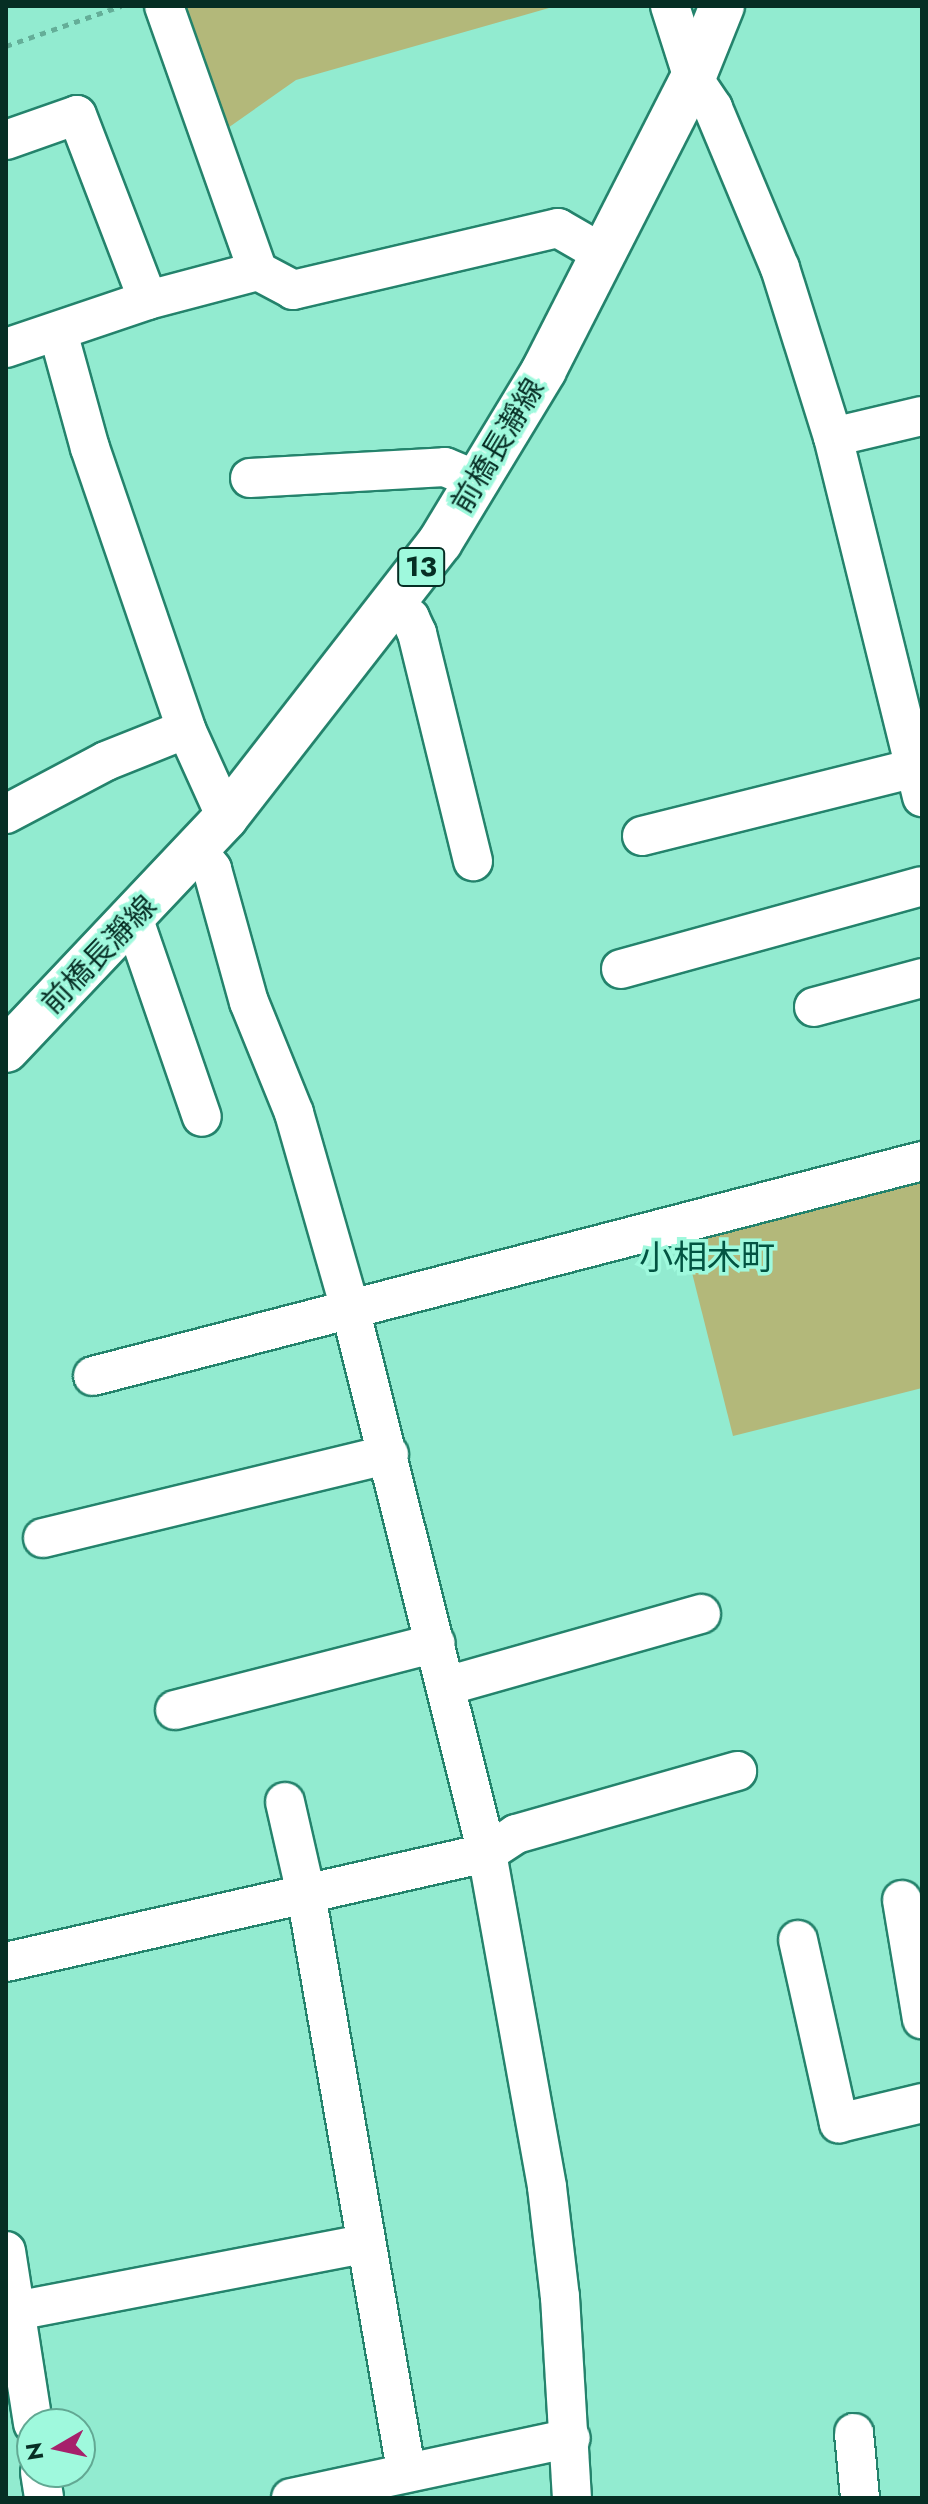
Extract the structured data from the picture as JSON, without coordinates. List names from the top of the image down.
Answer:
{
  "streets": {
    "main road": ["前橋長瀞線", "13"]
  },
  "districts": ["小相木町"],
  "north": "left"
}
